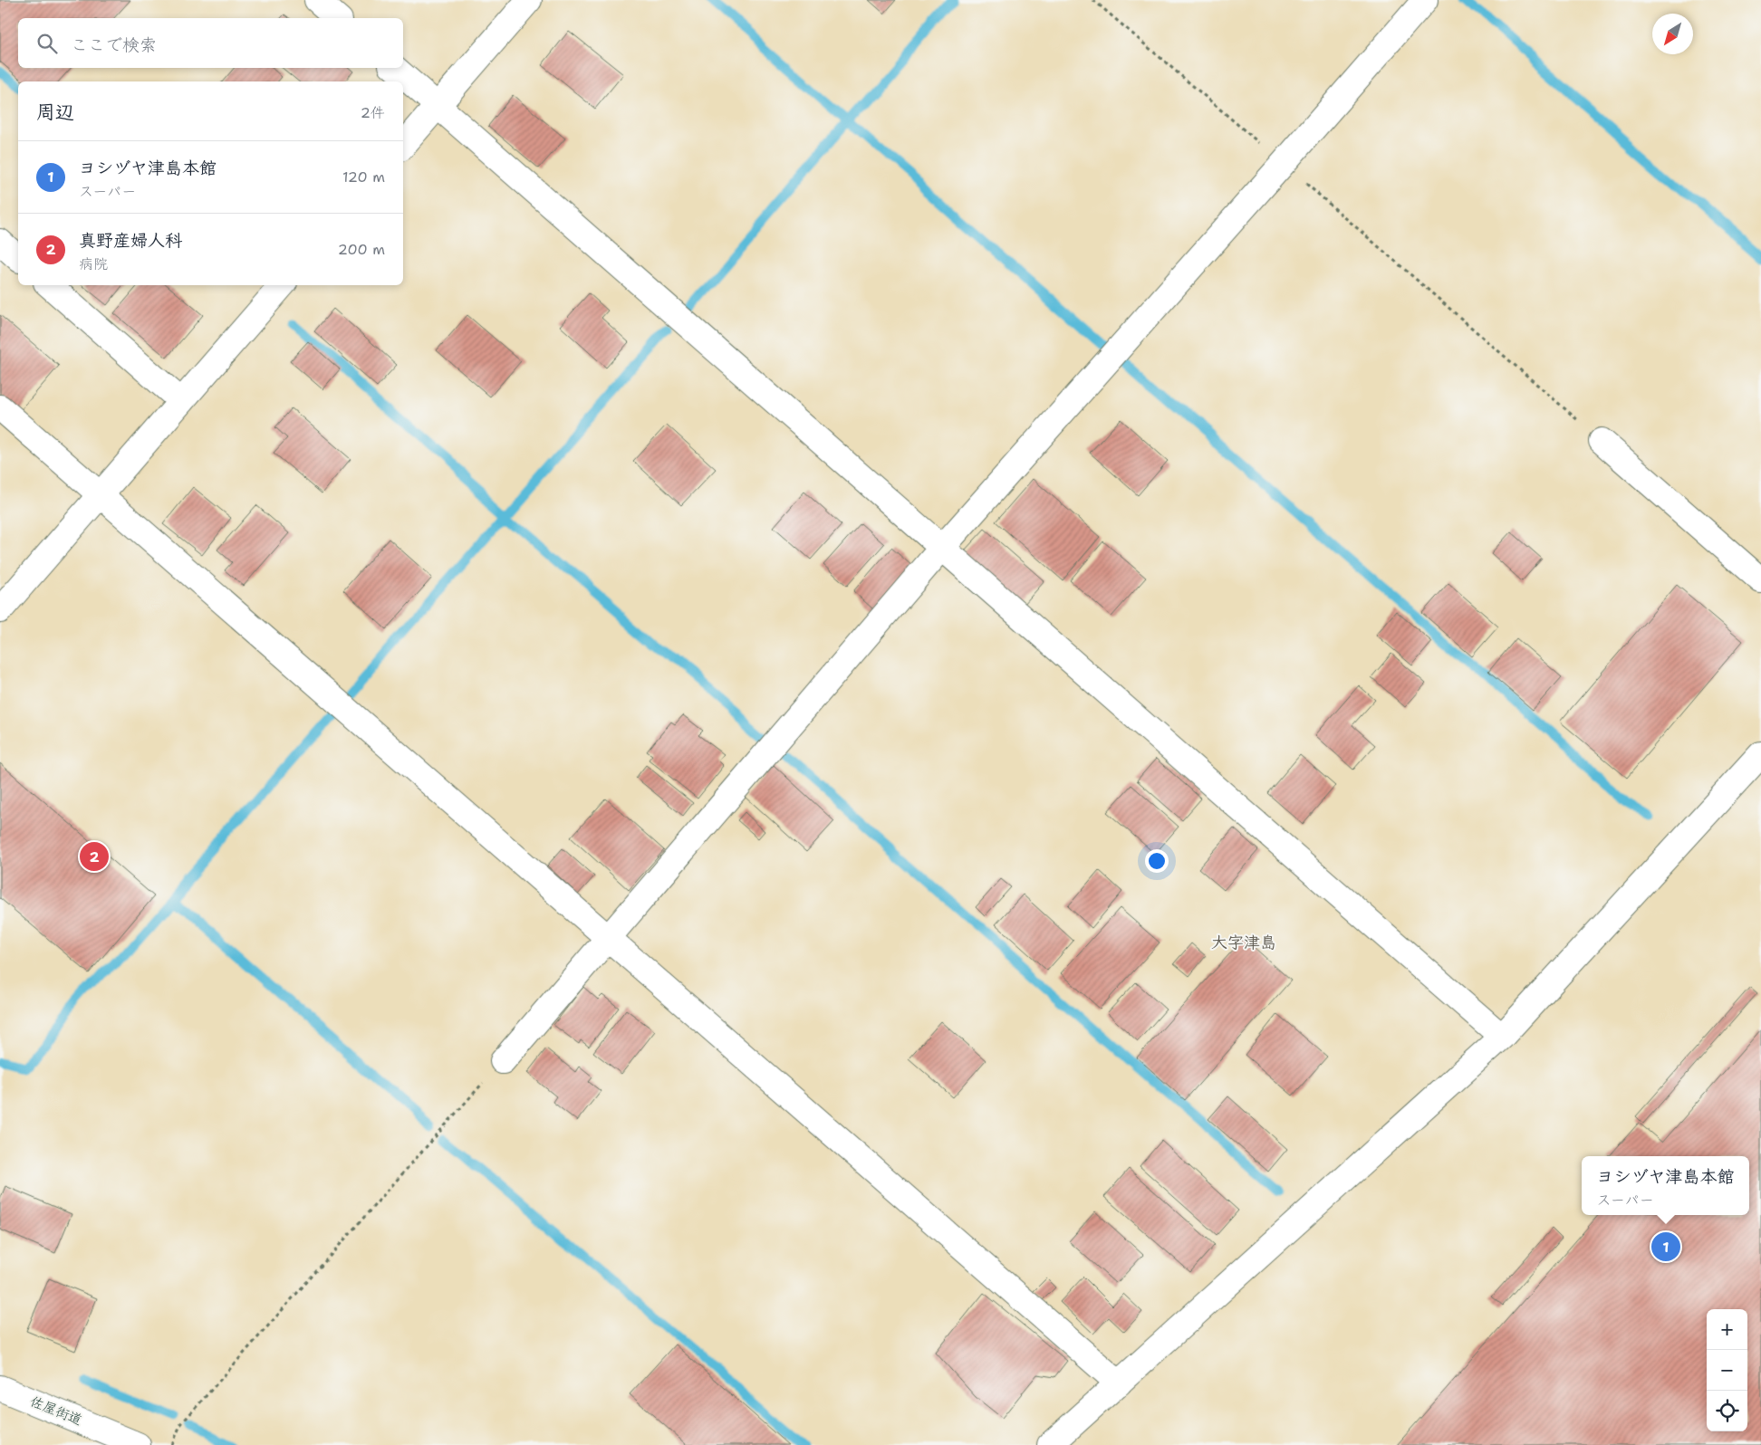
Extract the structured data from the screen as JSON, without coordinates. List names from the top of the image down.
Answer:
{
  "streets": {
    "street": ["佐屋街道"]
  },
  "districts": ["大字津島"],
  "north": "bottom left",
  "page": {
    "search": "ここで検索",
    "heading": ["周辺", "2件"],
    "list": [
      {
        "mark": "1",
        "name": "ヨシヅヤ津島本館",
        "note": "スーパー",
        "value": "120 m"
      },
      {
        "mark": "2",
        "name": "真野産婦人科",
        "note": "病院",
        "value": "200 m"
      }
    ],
    "pins": ["2", "1"],
    "popup": ["ヨシヅヤ津島本館", "スーパー"],
    "map_buttons": ["+", "−"]
  }
}
